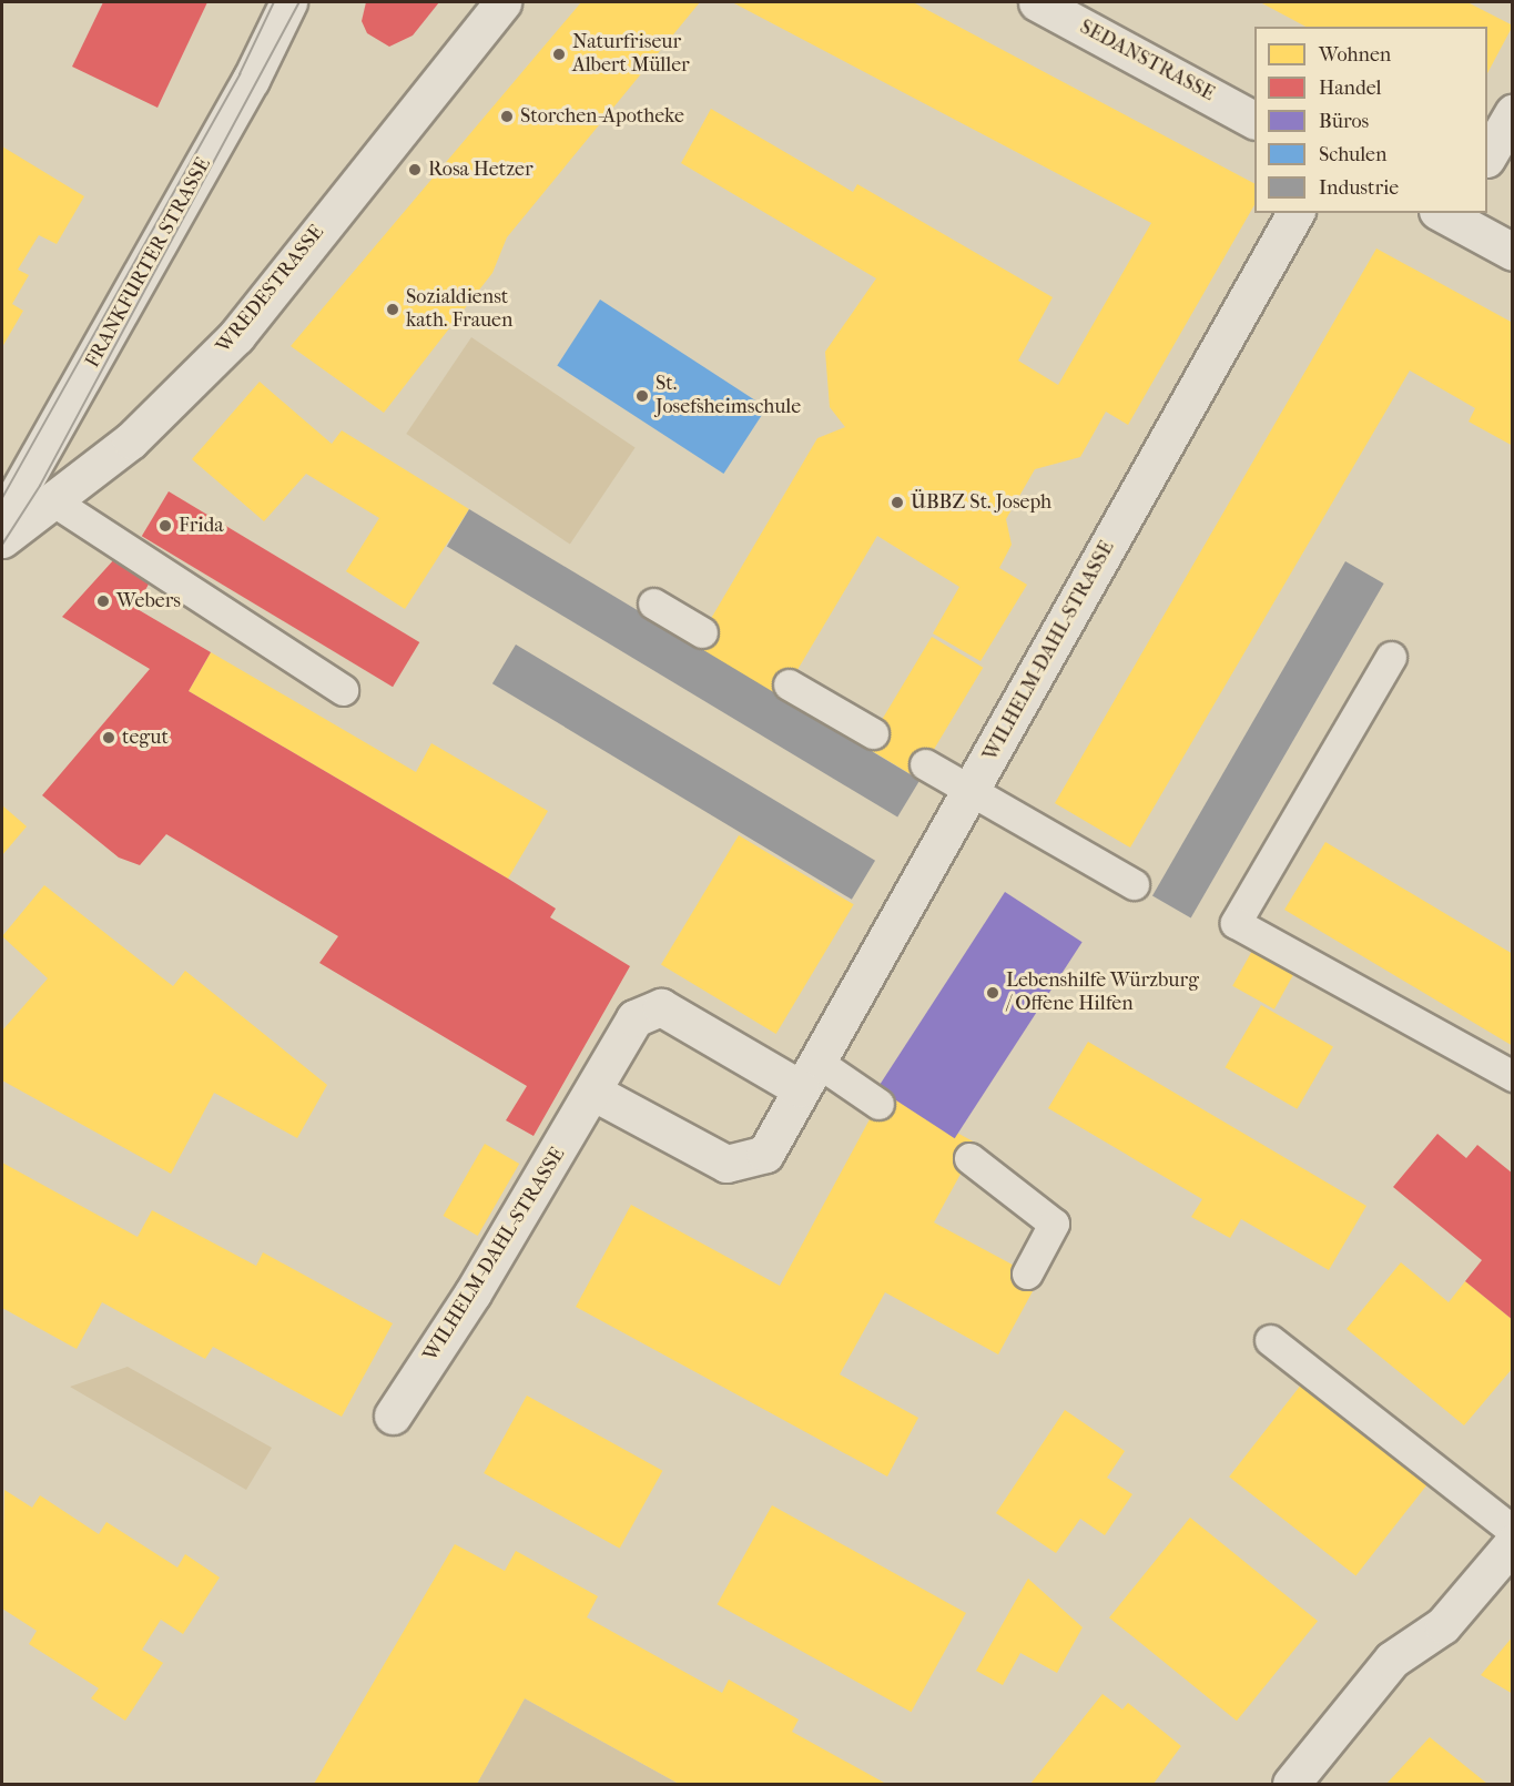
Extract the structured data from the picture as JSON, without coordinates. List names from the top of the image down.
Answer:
{
  "streets": {
    "street": [
      "SEDANSTRASSE",
      "FRANKFURTER STRASSE",
      "WREDESTRASSE",
      "WILHELM-DAHL-STRASSE"
    ]
  },
  "places": [
    "Naturfriseur Albert Müller",
    "Storchen-Apotheke",
    "Rosa Hetzer",
    "Sozialdienst kath. Frauen",
    "St. Josefsheimschule",
    "ÜBBZ St. Joseph",
    "Frida",
    "Webers",
    "tegut",
    "Lebenshilfe Würzburg / Offene Hilfen"
  ],
  "legend": [
    "Wohnen",
    "Handel",
    "Büros",
    "Schulen",
    "Industrie"
  ]
}
